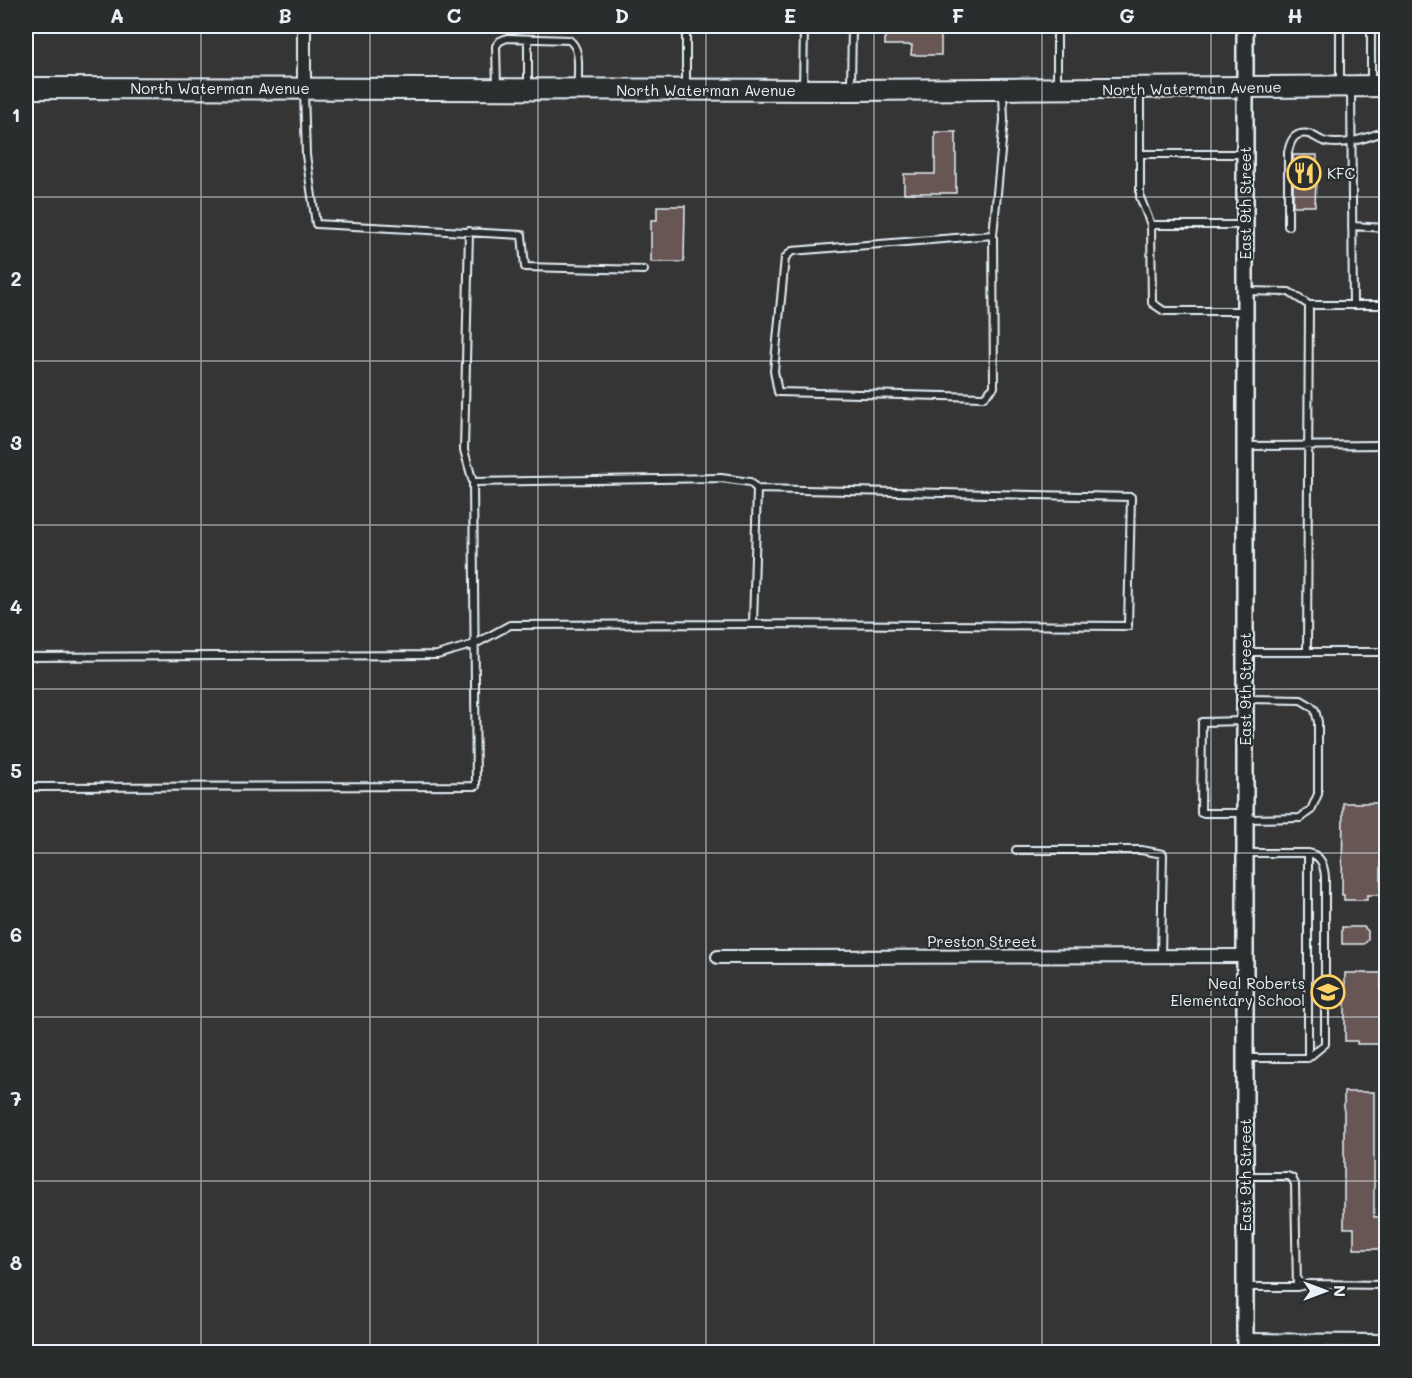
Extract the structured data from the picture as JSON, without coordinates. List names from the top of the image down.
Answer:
{
  "streets": {
    "main road": ["North Waterman Avenue"],
    "street": ["East 9th Street", "Preston Street"]
  },
  "crossings": [
    ["North Waterman Avenue", "East 9th Street"],
    ["East 9th Street", "Preston Street"]
  ],
  "places": {
    "restaurant": ["KFC"],
    "school or university": ["Neal Roberts Elementary School"]
  },
  "north": "right",
  "grid": {
    "columns": [
      "A",
      "B",
      "C",
      "D",
      "E",
      "F",
      "G",
      "H"
    ],
    "rows": [
      "1",
      "2",
      "3",
      "4",
      "5",
      "6",
      "7",
      "8"
    ]
  }
}
